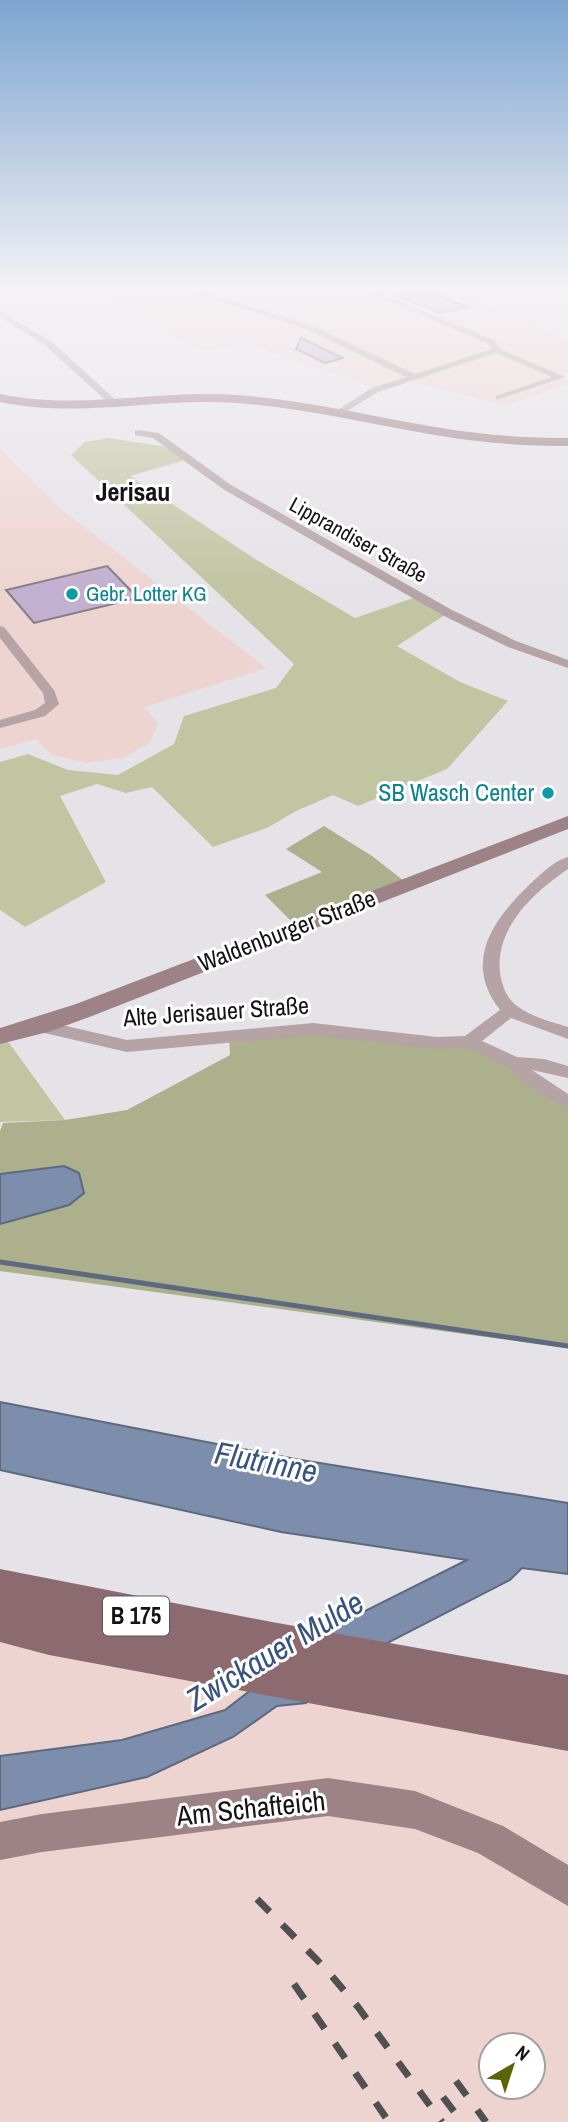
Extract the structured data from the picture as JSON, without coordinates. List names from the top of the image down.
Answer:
{
  "streets": {
    "main road": ["B 175"],
    "street": [
      "Lipprandiser Straße",
      "Waldenburger Straße",
      "Alte Jerisauer Straße",
      "Am Schafteich"
    ]
  },
  "crossings": [
    ["Waldenburger Straße", "Alte Jerisauer Straße"]
  ],
  "districts": ["Jerisau"],
  "water": ["Flutrinne", "Zwickauer Mulde"],
  "places": ["Gebr. Lotter KG", "SB Wasch Center"],
  "north": "top right"
}
